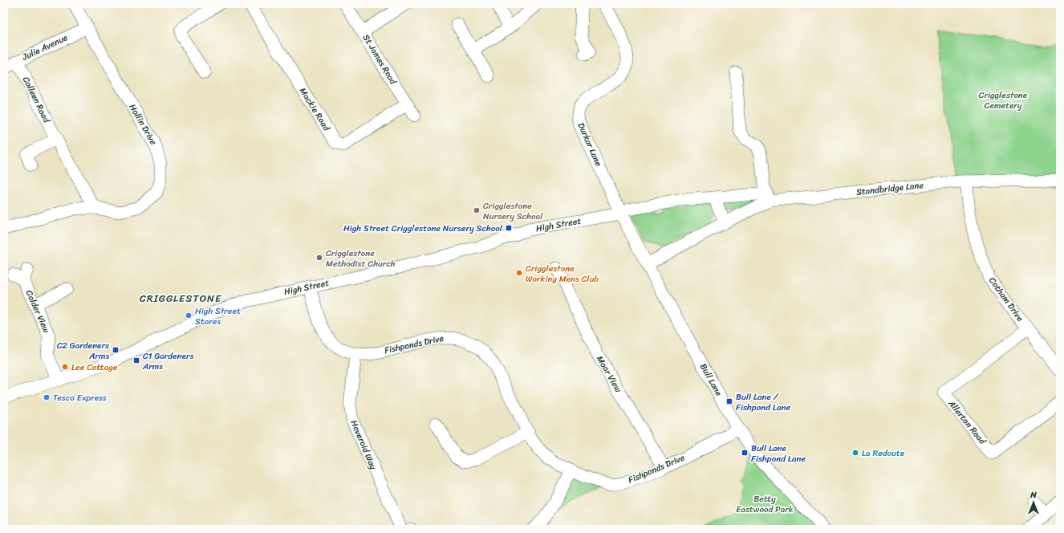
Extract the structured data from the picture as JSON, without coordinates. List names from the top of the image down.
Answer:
{
  "streets": {
    "street": [
      "Julie Avenue",
      "St James Road",
      "Colleen Road",
      "Mackie Road",
      "Hollin Drive",
      "Durkar Lane",
      "Standbridge Lane",
      "High Street",
      "Cotham Drive",
      "Calder View",
      "Fishponds Drive",
      "Moor View",
      "Bull Lane",
      "Allerton Road",
      "Haveroid Way"
    ]
  },
  "crossings": [
    ["Julie Avenue", "Colleen Road"],
    ["Julie Avenue", "Hollin Drive"],
    ["St James Road", "Mackie Road"],
    ["Colleen Road", "Hollin Drive"],
    ["Durkar Lane", "High Street"],
    ["Durkar Lane", "Bull Lane"],
    ["Standbridge Lane", "Cotham Drive"],
    ["Standbridge Lane", "Bull Lane"],
    ["High Street", "Calder View"],
    ["High Street", "Fishponds Drive"],
    ["High Street", "Bull Lane"],
    ["Cotham Drive", "Allerton Road"],
    ["Fishponds Drive", "Moor View"],
    ["Fishponds Drive", "Bull Lane"],
    ["Fishponds Drive", "Haveroid Way"]
  ],
  "districts": ["CRIGGLESTONE"],
  "parks": ["Crigglestone Cemetery", "Betty Eastwood Park"],
  "places": {
    "other": [
      "Crigglestone Nursery School",
      "Crigglestone Methodist Church",
      "Crigglestone Working Mens Club",
      "High Street Stores",
      "Lee Cottage",
      "Tesco Express",
      "La Redoute"
    ],
    "transit": [
      "High Street Crigglestone Nursery School",
      "C2 Gardeners Arms",
      "C1 Gardeners Arms",
      "Bull Lane / Fishpond Lane",
      "Bull Lane Fishpond Lane"
    ]
  },
  "north": "top"
}
